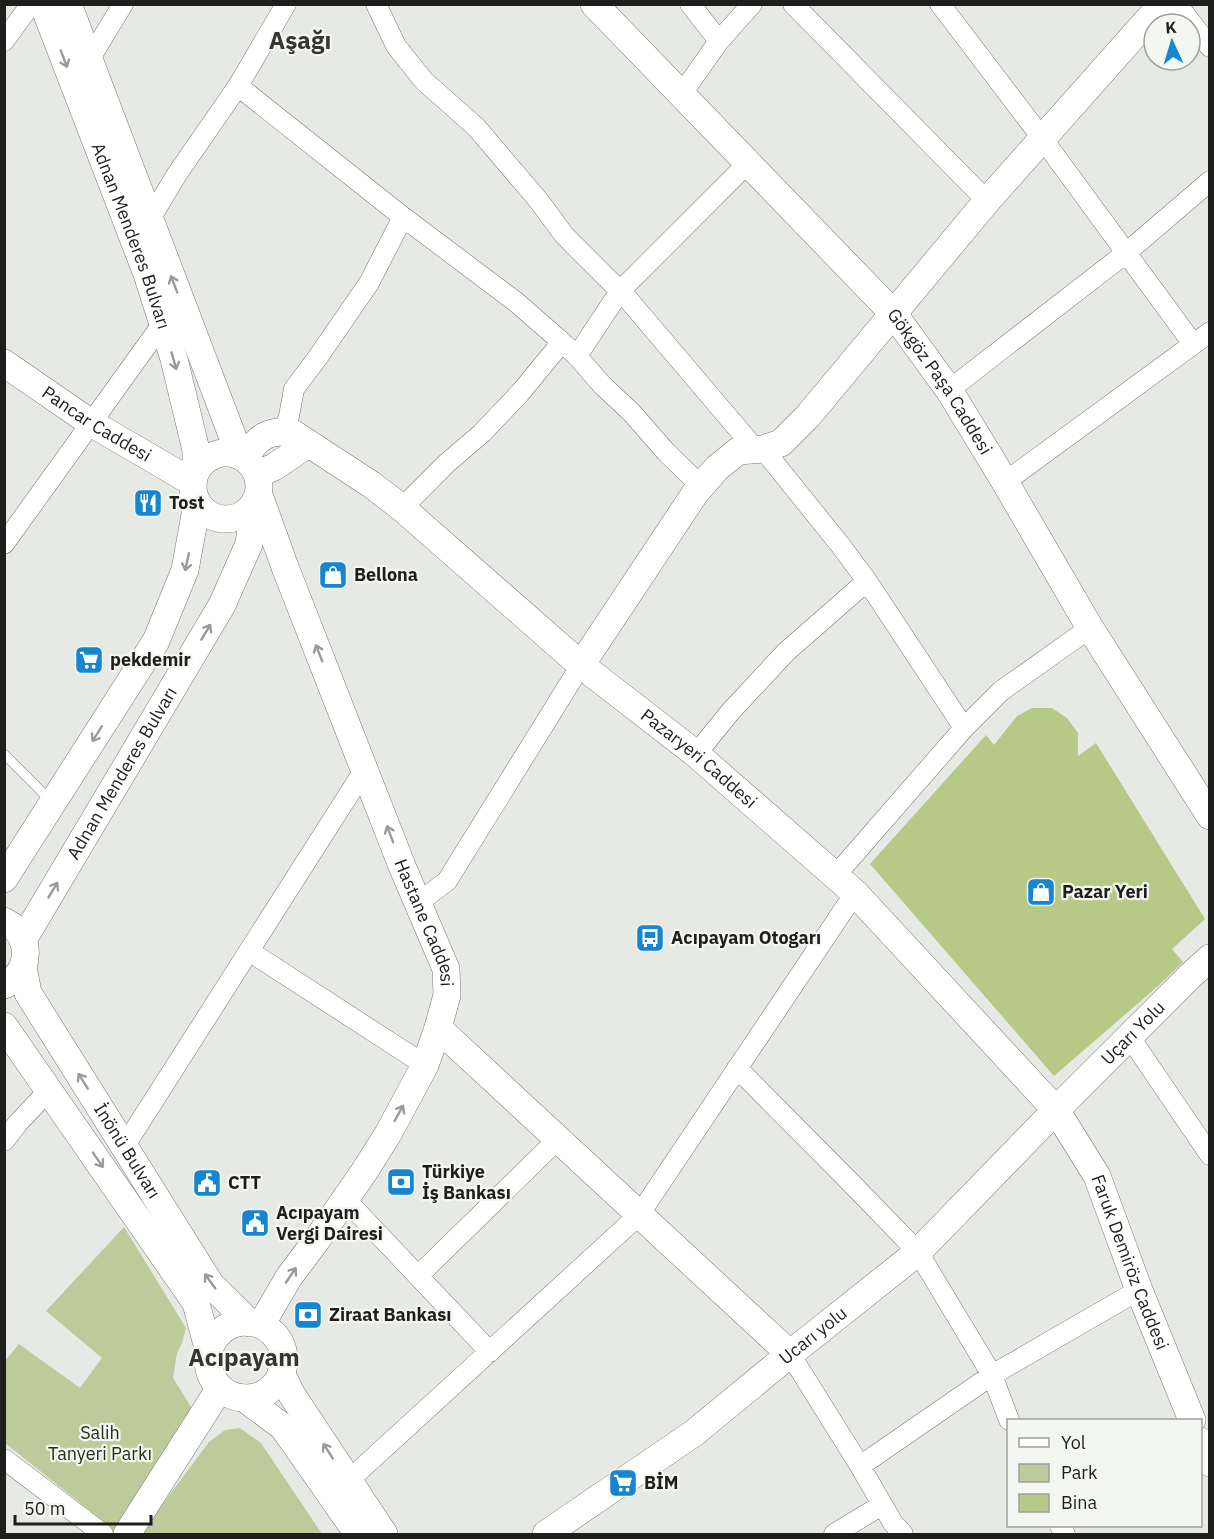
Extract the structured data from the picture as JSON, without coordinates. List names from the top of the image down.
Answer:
{
  "streets": {
    "street": [
      "Adnan Menderes Bulvarı",
      "Gökgöz Paşa Caddesi",
      "Pancar Caddesi",
      "Pazaryeri Caddesi",
      "Hastane Caddesi",
      "Uçarı Yolu",
      "İnönü Bulvarı",
      "Faruk Demiröz Caddesi",
      "Ucarı yolu"
    ]
  },
  "crossings": [
    ["Adnan Menderes Bulvarı", "Pancar Caddesi"],
    ["Adnan Menderes Bulvarı", "Hastane Caddesi"],
    ["Adnan Menderes Bulvarı", "İnönü Bulvarı"],
    ["Pancar Caddesi", "Hastane Caddesi"],
    ["Pazaryeri Caddesi", "Uçarı Yolu"],
    ["Pazaryeri Caddesi", "Faruk Demiröz Caddesi"],
    ["Pazaryeri Caddesi", "Ucarı yolu"],
    ["Hastane Caddesi", "İnönü Bulvarı"],
    ["Uçarı Yolu", "Faruk Demiröz Caddesi"],
    ["Uçarı Yolu", "Ucarı yolu"],
    ["Faruk Demiröz Caddesi", "Ucarı yolu"]
  ],
  "one_way": ["Hastane Caddesi"],
  "districts": ["Aşağı", "Acıpayam"],
  "parks": ["Salih Tanyeri Parkı"],
  "places": {
    "restaurant": ["Tost"],
    "shop": ["Bellona", "Pazar Yeri"],
    "supermarket": ["pekdemir", "BİM"],
    "bus stop": ["Acıpayam Otogarı"],
    "bank": ["Türkiye İş Bankası", "Ziraat Bankası"],
    "public building": ["CTT", "Acıpayam Vergi Dairesi"]
  },
  "legend": ["Yol", "Park", "Bina"],
  "scale_bar": "50 m",
  "north": "top"
}
